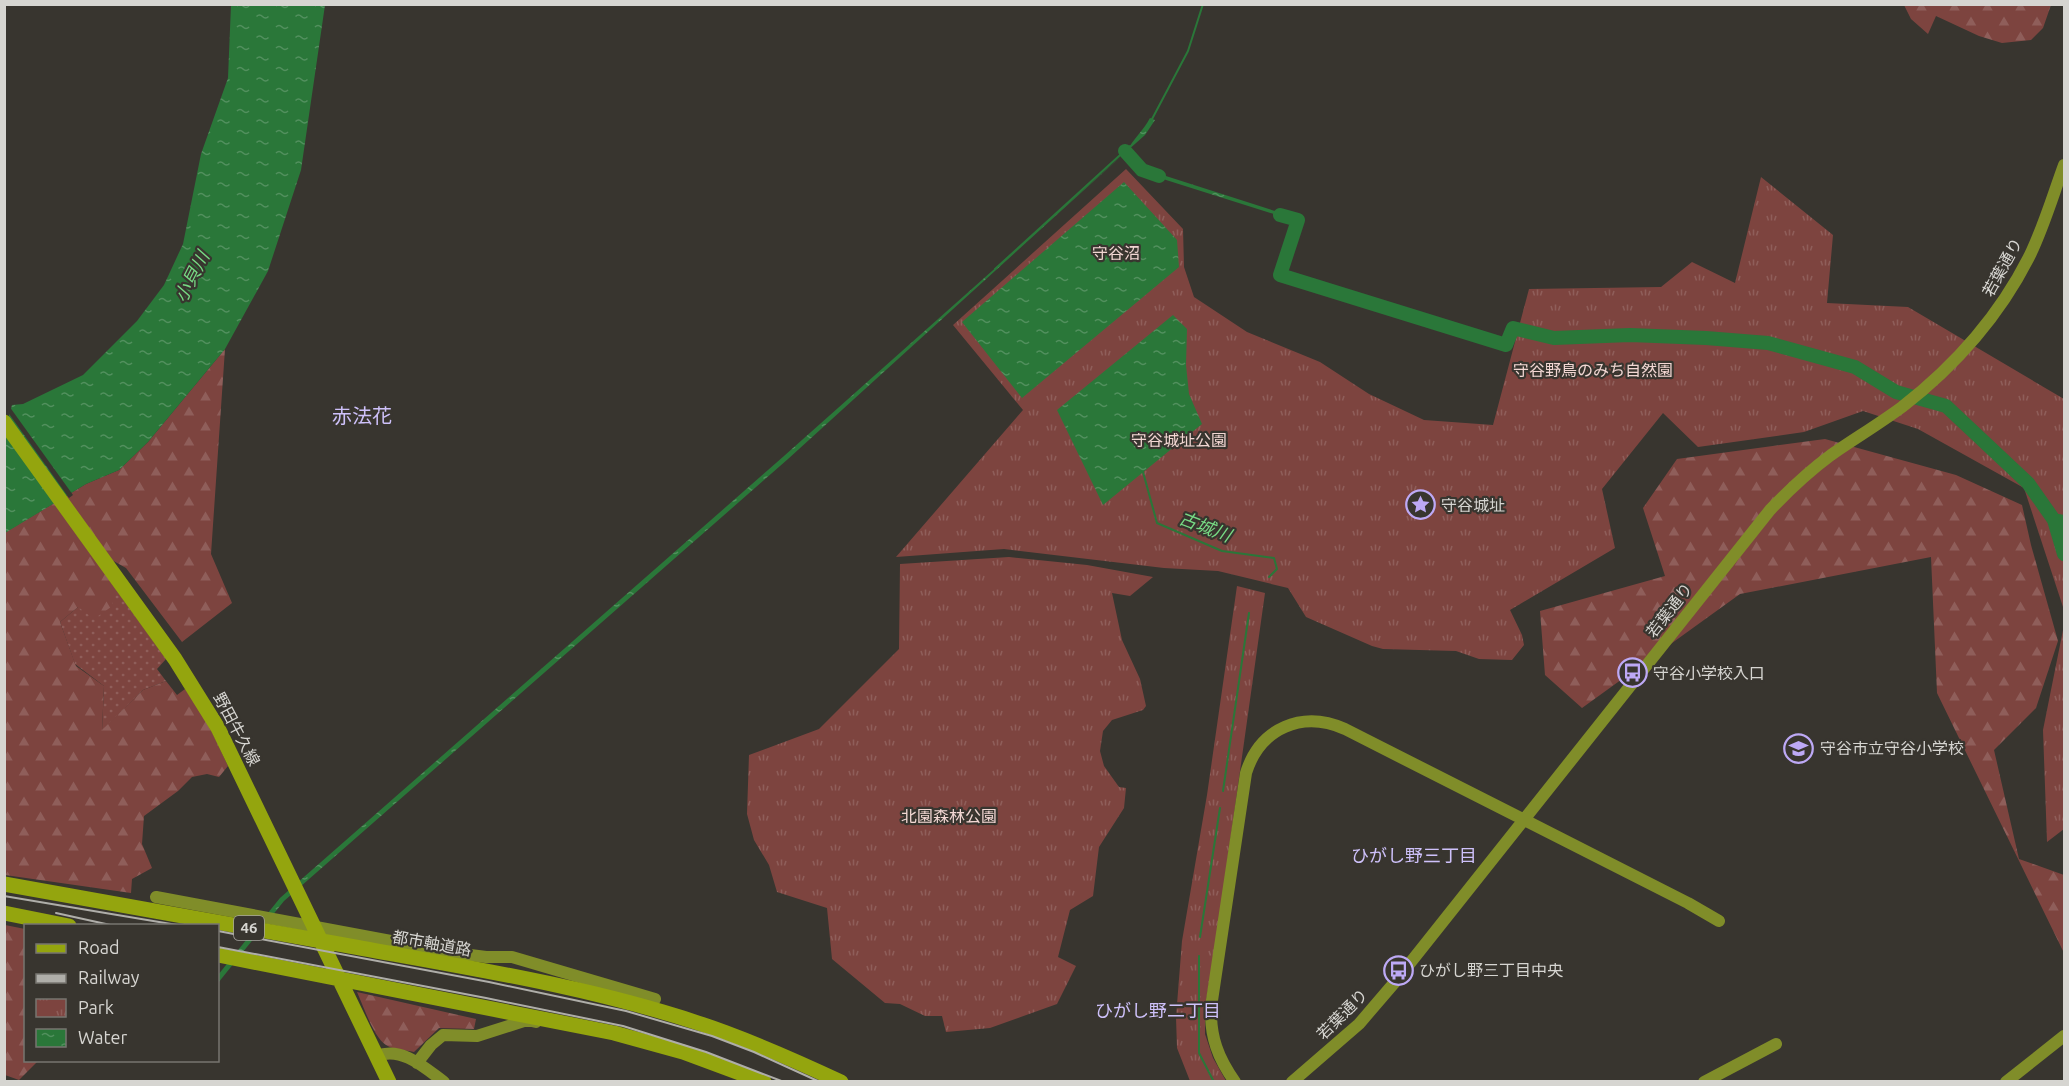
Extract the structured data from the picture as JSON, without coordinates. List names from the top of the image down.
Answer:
{
  "streets": {
    "main road": ["野田牛久線", "46", "都市軸道路"],
    "street": ["若葉通り"]
  },
  "districts": ["赤法花", "ひがし野三丁目", "ひがし野二丁目"],
  "water": ["小貝川", "古城川"],
  "parks": [
    "守谷沼",
    "守谷野鳥のみち自然園",
    "守谷城址公園",
    "北園森林公園"
  ],
  "places": {
    "place": ["守谷城址"],
    "bus stop": ["守谷小学校入口", "ひがし野三丁目中央"],
    "school or university": ["守谷市立守谷小学校"]
  },
  "legend": [
    "Road",
    "Railway",
    "Park",
    "Water"
  ]
}
